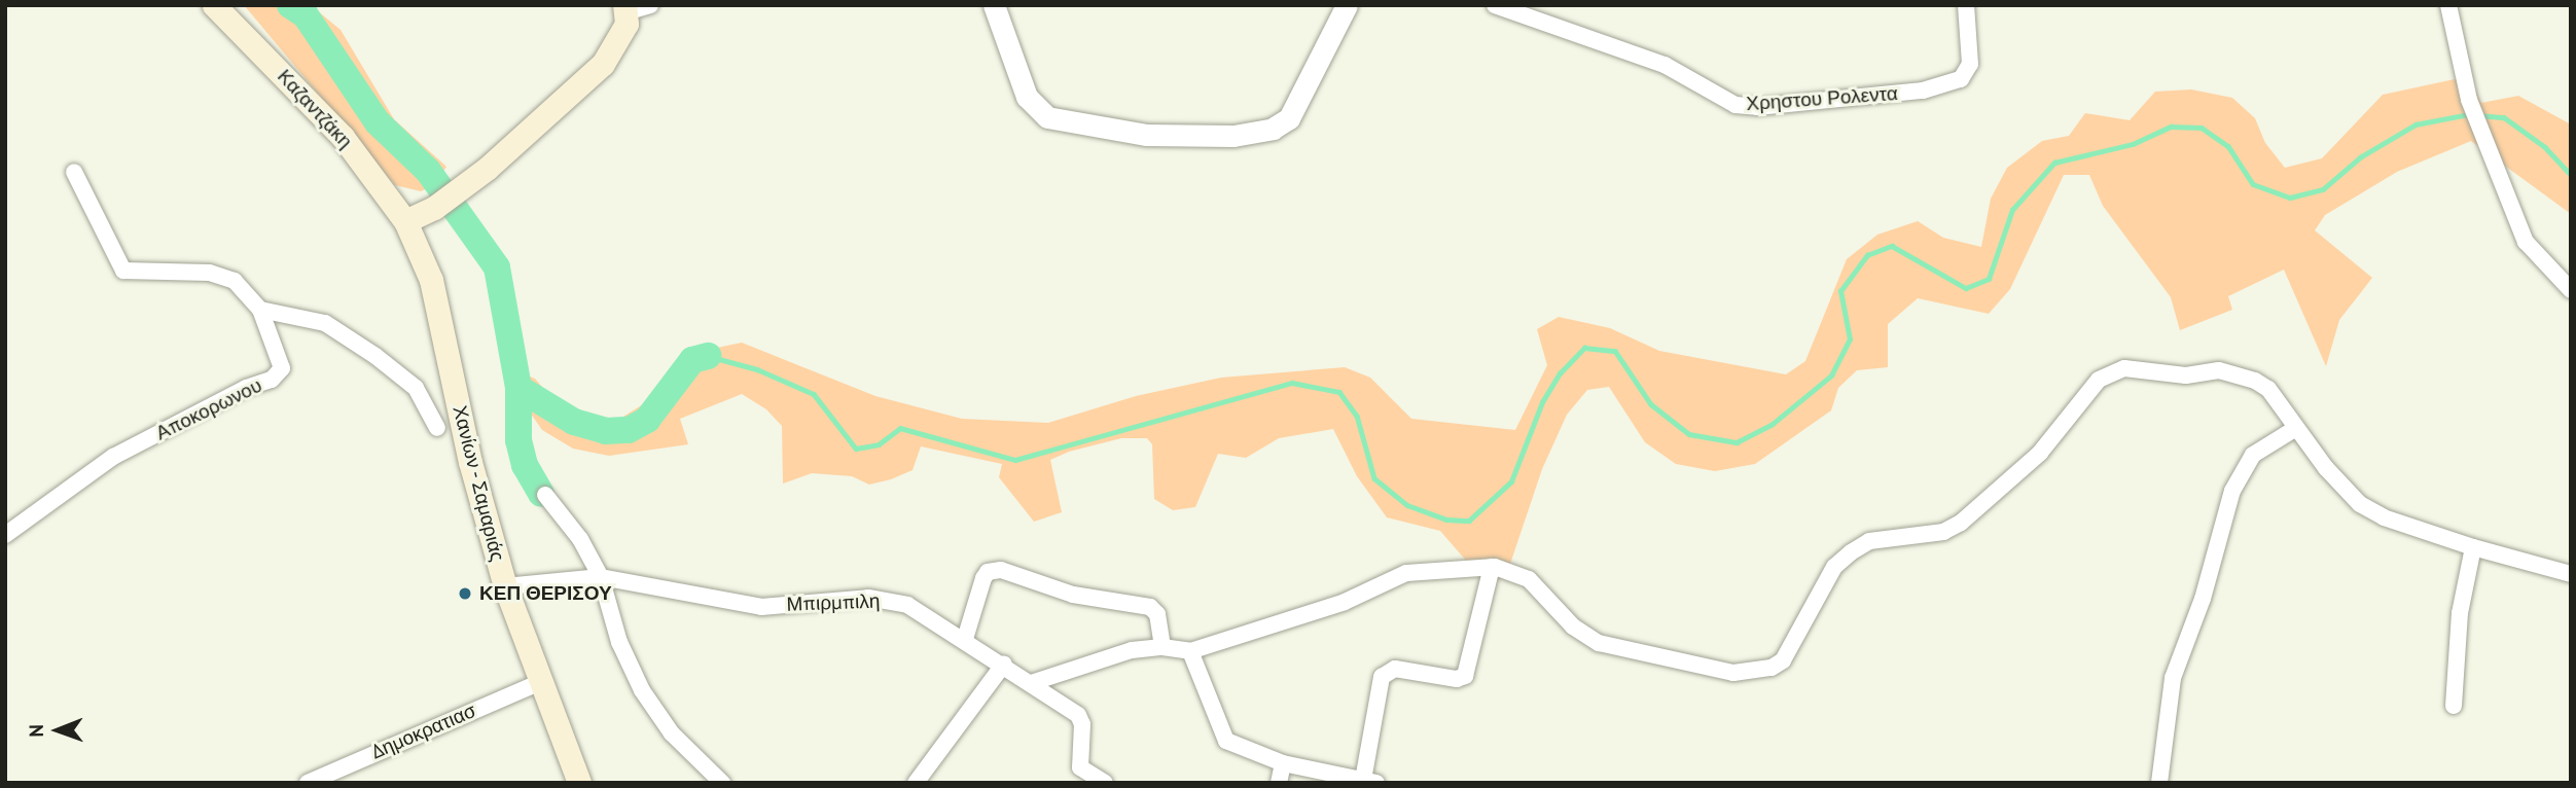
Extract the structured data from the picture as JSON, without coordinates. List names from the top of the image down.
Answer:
{
  "streets": {
    "main road": ["Καζαντζάκη", "Χανίων - Σαμαριάς"],
    "street": [
      "Χρηστου Ρολεντα",
      "Αποκορωνου",
      "Μπιρμπιλη",
      "Δημοκρατιασ"
    ]
  },
  "crossings": [
    ["Καζαντζάκη", "Χανίων - Σαμαριάς"],
    ["Χανίων - Σαμαριάς", "Μπιρμπιλη"],
    ["Χανίων - Σαμαριάς", "Δημοκρατιασ"]
  ],
  "places": ["ΚΕΠ ΘΕΡΙΣΟΥ"],
  "north": "left"
}
